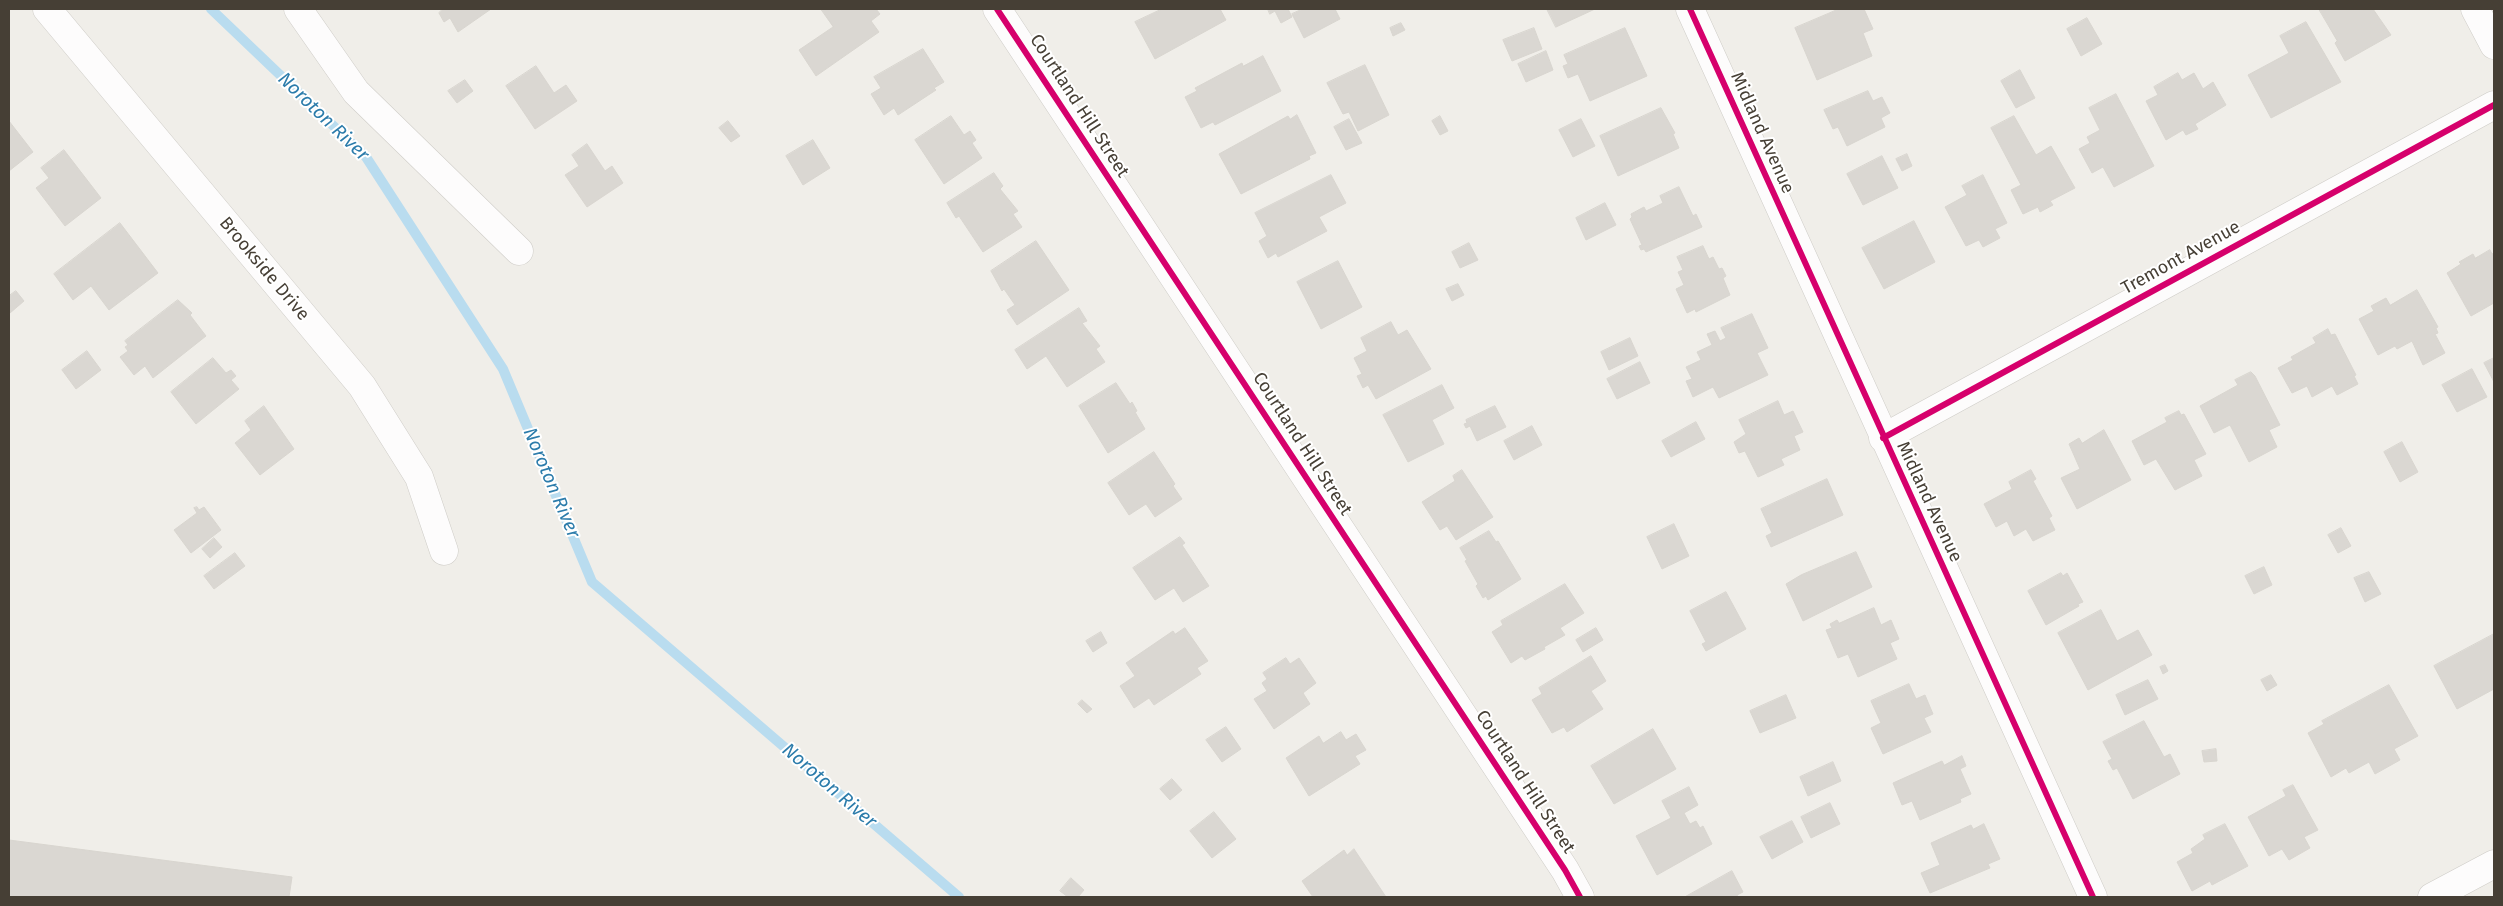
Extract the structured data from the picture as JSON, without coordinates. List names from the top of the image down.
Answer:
{
  "streets": {
    "street": [
      "Courtland Hill Street",
      "Midland Avenue",
      "Tremont Avenue",
      "Brookside Drive"
    ]
  },
  "crossings": [
    ["Midland Avenue", "Tremont Avenue"]
  ],
  "water": ["Noroton River"]
}
